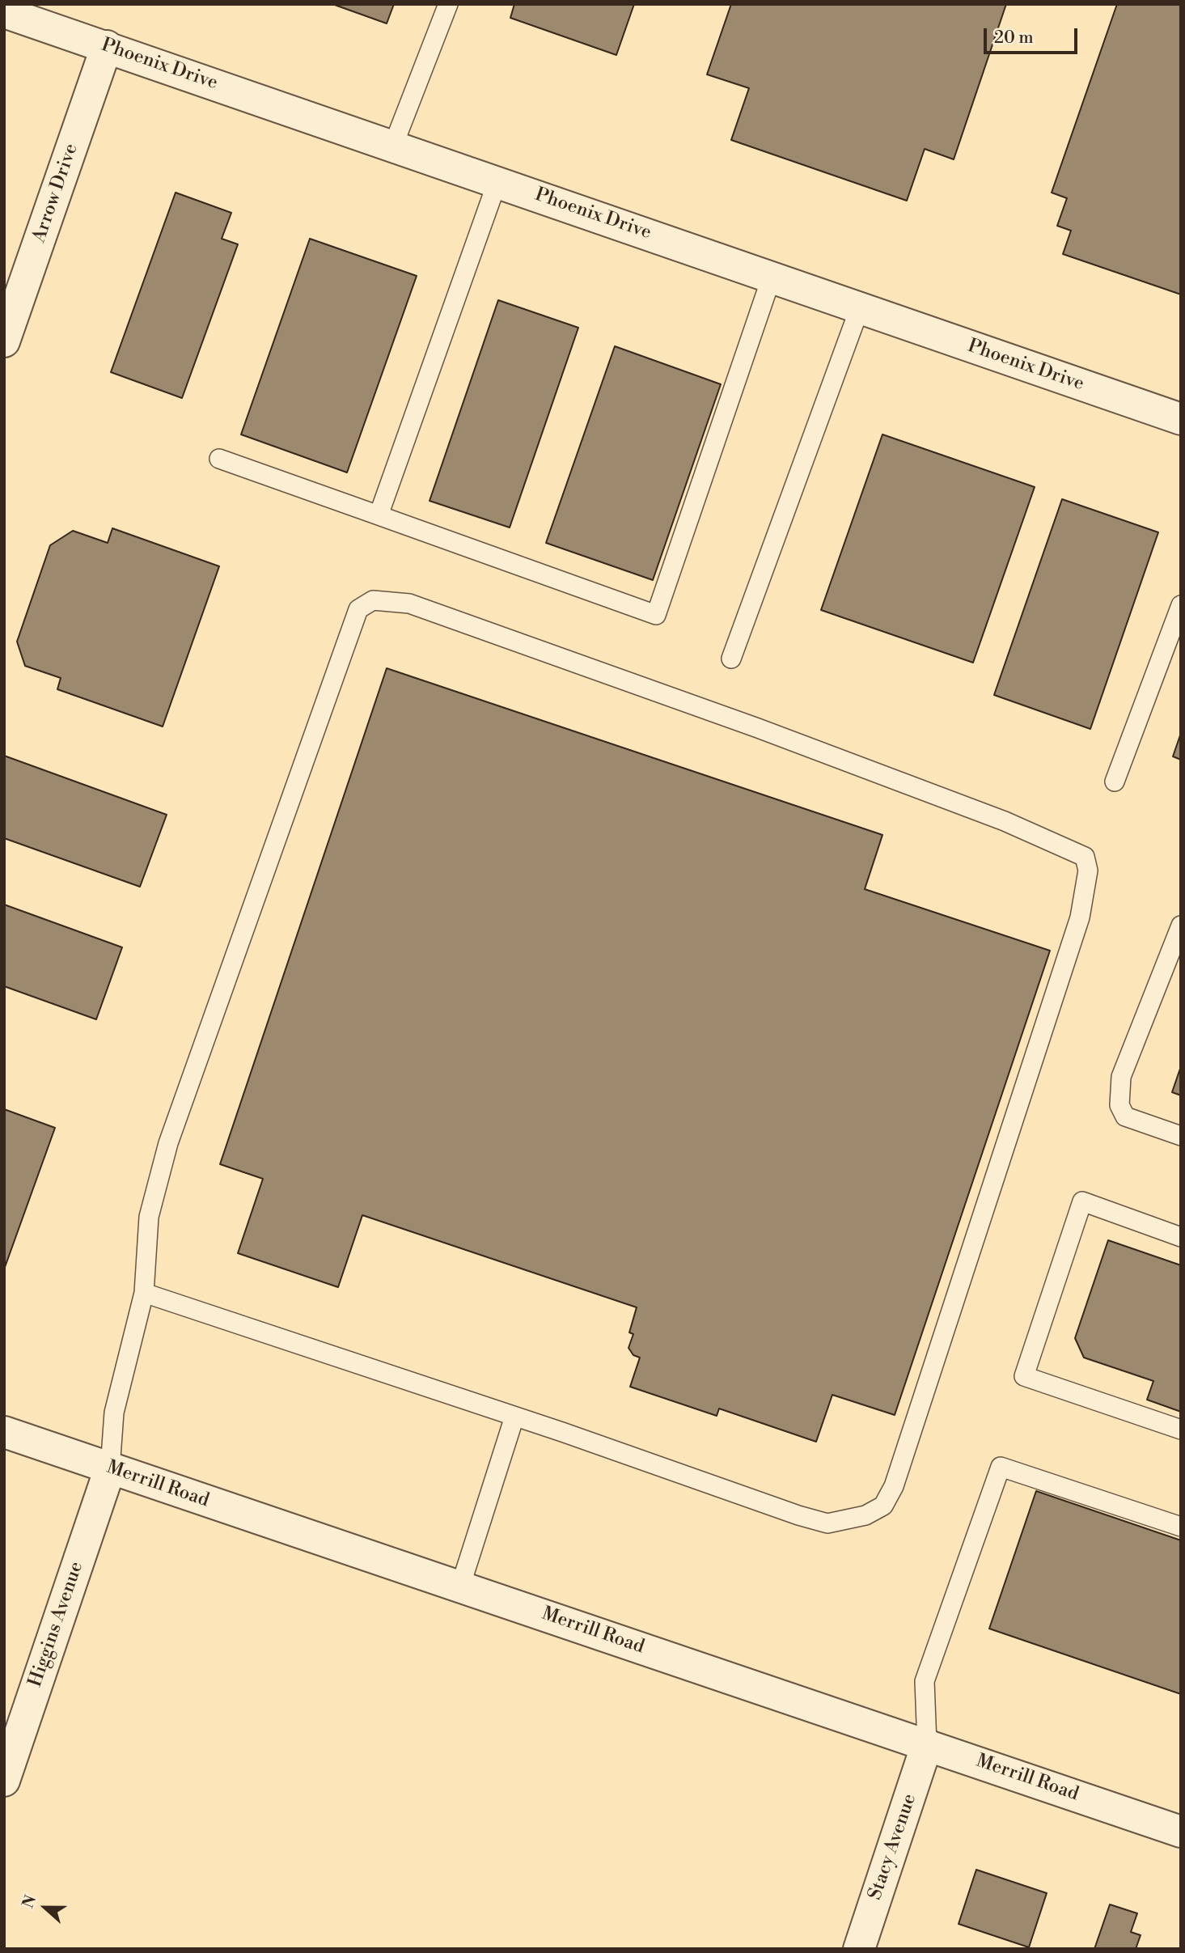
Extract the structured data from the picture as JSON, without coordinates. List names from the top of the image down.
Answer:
{
  "streets": {
    "street": [
      "Phoenix Drive",
      "Arrow Drive",
      "Merrill Road",
      "Higgins Avenue",
      "Stacy Avenue"
    ]
  },
  "crossings": [
    ["Phoenix Drive", "Arrow Drive"],
    ["Merrill Road", "Higgins Avenue"],
    ["Merrill Road", "Stacy Avenue"]
  ],
  "scale_bar": "20 m",
  "north": "left"
}
